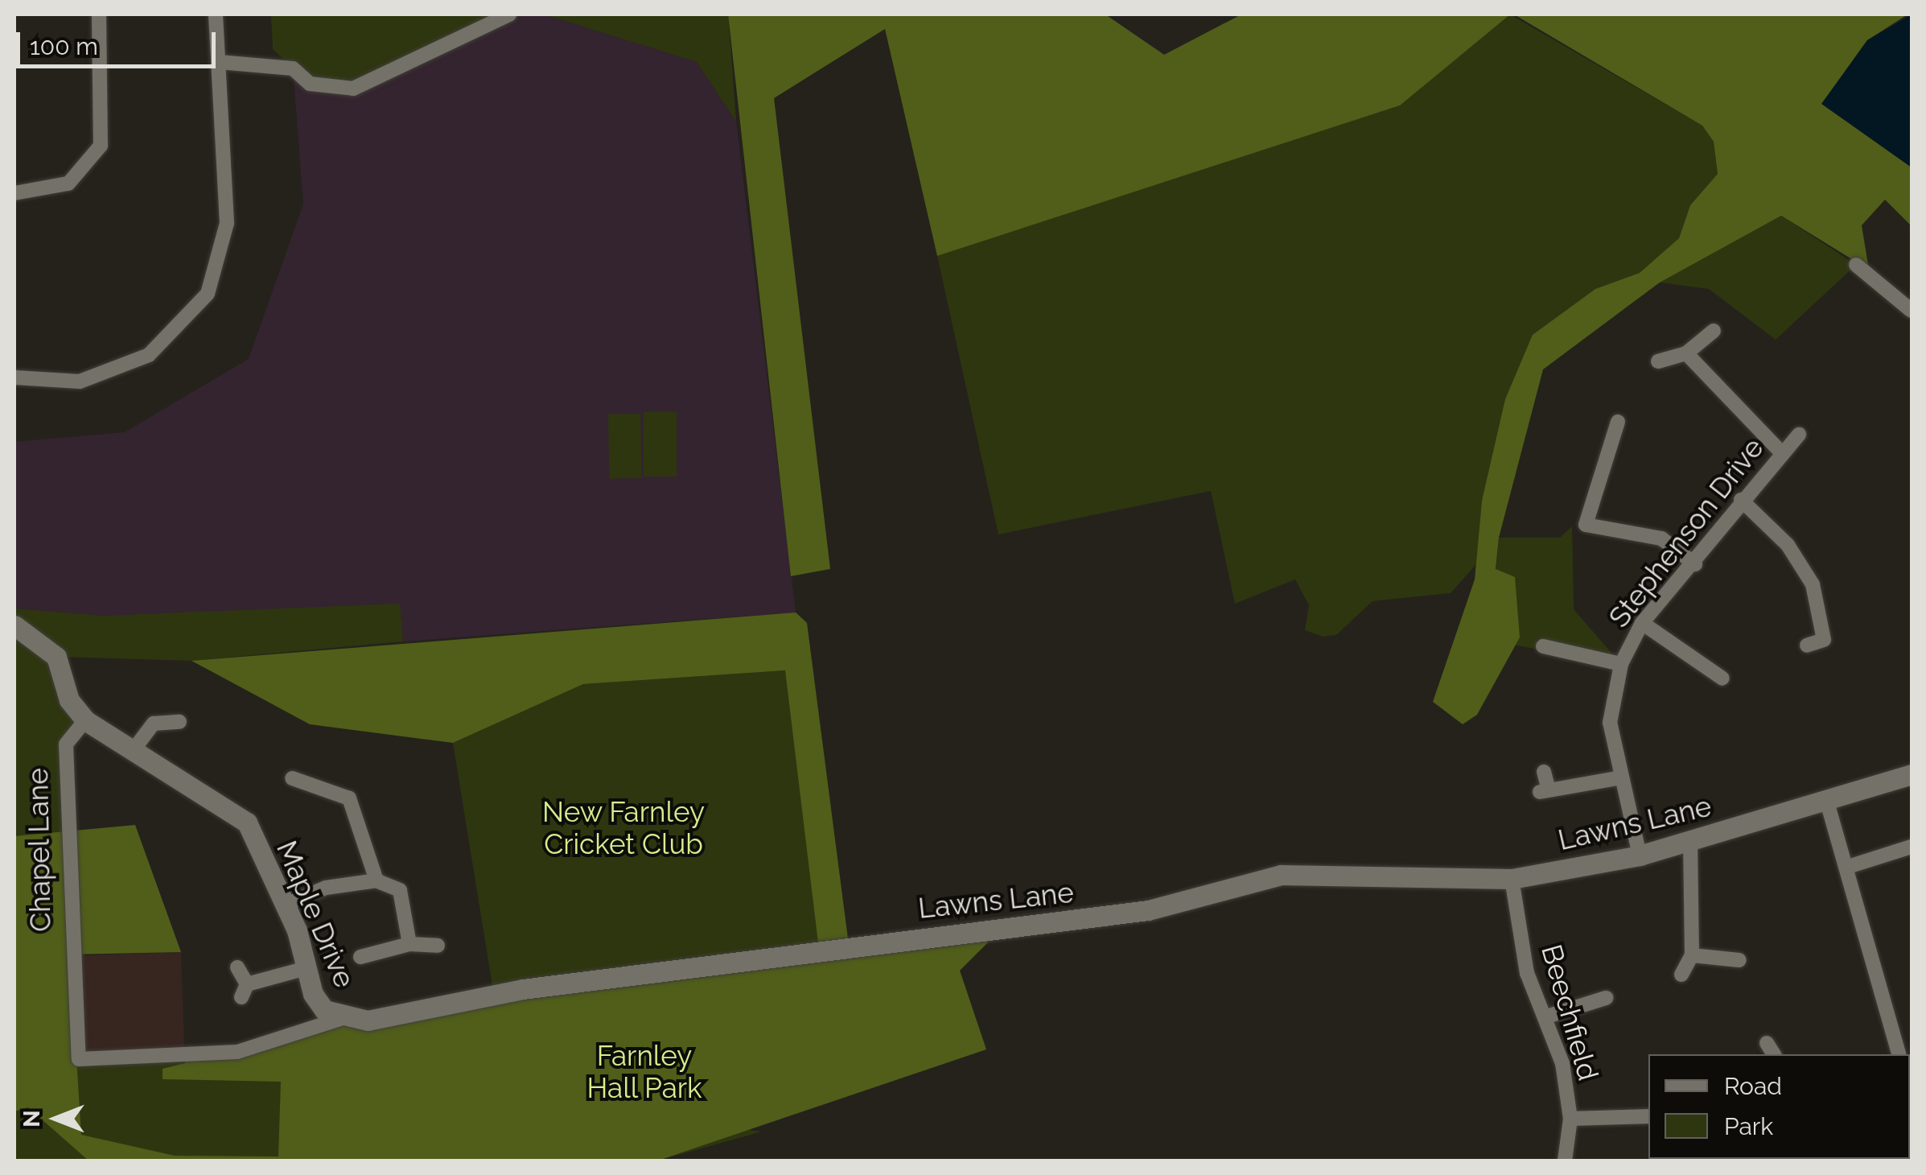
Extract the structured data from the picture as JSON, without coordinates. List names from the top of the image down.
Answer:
{
  "streets": {
    "street": [
      "Stephenson Drive",
      "Lawns Lane",
      "Chapel Lane",
      "Maple Drive",
      "Beechfield"
    ]
  },
  "crossings": [
    ["Stephenson Drive", "Lawns Lane"],
    ["Lawns Lane", "Chapel Lane"],
    ["Lawns Lane", "Maple Drive"],
    ["Lawns Lane", "Beechfield"],
    ["Chapel Lane", "Maple Drive"]
  ],
  "parks": ["New Farnley Cricket Club", "Farnley Hall Park"],
  "legend": ["Road", "Park"],
  "scale_bar": "100 m",
  "north": "left"
}
